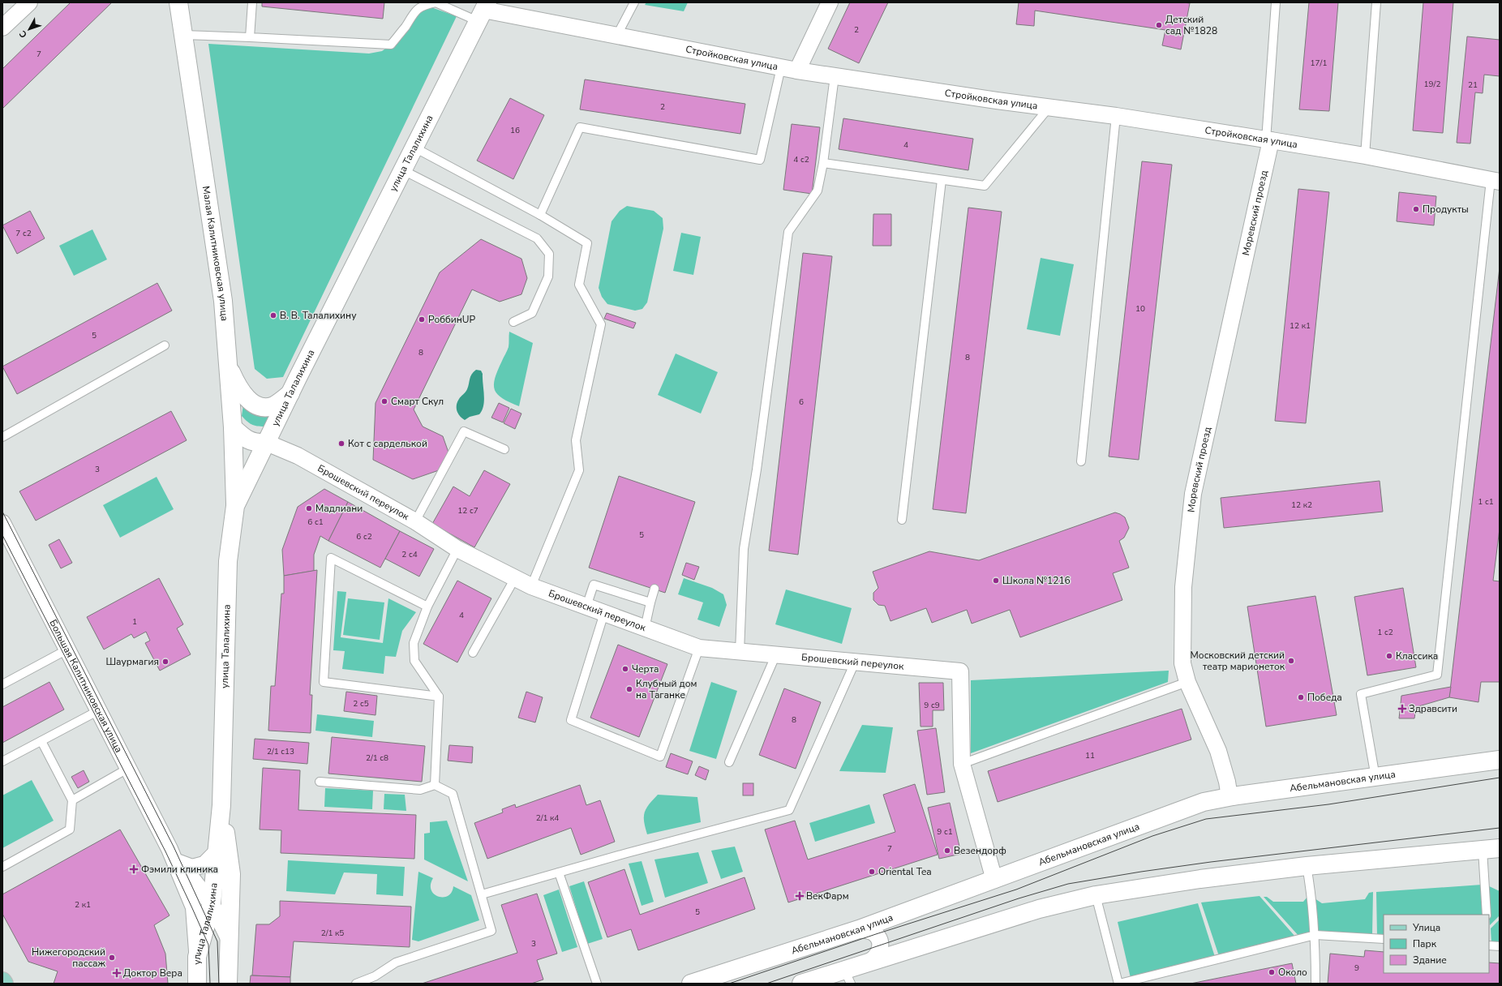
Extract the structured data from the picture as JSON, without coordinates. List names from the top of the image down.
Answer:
{
  "streets": {
    "street": [
      "Стройковская улица",
      "улица Талалихина",
      "Моревский проезд",
      "Малая Калитниковская улица",
      "Брошевский переулок",
      "Большая Калитниковская улица",
      "Абельмановская улица"
    ]
  },
  "crossings": [
    ["Стройковская улица", "улица Талалихина"],
    ["Стройковская улица", "Моревский проезд"],
    ["улица Талалихина", "Малая Калитниковская улица"],
    ["улица Талалихина", "Брошевский переулок"],
    ["улица Талалихина", "Большая Калитниковская улица"],
    ["Моревский проезд", "Абельмановская улица"]
  ],
  "places": {
    "other": [
      "Детский сад №1828",
      "Продукты",
      "В. В. Талалихину",
      "РоббинUP",
      "Смарт Скул",
      "Кот с сарделькой",
      "Мадлиани",
      "Школа №1216",
      "Классика",
      "Московский детский театр марионеток",
      "Шаурмагия",
      "Черта",
      "Клубный дом на Таганке",
      "Победа",
      "Везендорф",
      "Oriental Tea",
      "Нижегородский пассаж",
      "Около"
    ],
    "health": [
      "Здравсити",
      "Фэмили клиника",
      "ВекФарм",
      "Доктор Вера"
    ]
  },
  "house_numbers": [
    "2",
    "7",
    "17/1",
    "19/2",
    "21",
    "2",
    "16",
    "4",
    "4 с2",
    "7 с2",
    "10",
    "12 к1",
    "5",
    "8",
    "8",
    "6",
    "3",
    "1 с1",
    "12 к2",
    "12 с7",
    "6 с1",
    "5",
    "6 с2",
    "2 с4",
    "4",
    "1",
    "1 с2",
    "2 с5",
    "9 с9",
    "8",
    "2/1 с13",
    "11",
    "2/1 с8",
    "2/1 к4",
    "9 с1",
    "7",
    "2 к1",
    "5",
    "2/1 к5",
    "3",
    "9"
  ],
  "legend": ["Улица", "Парк", "Здание"],
  "north": "bottom left"
}
